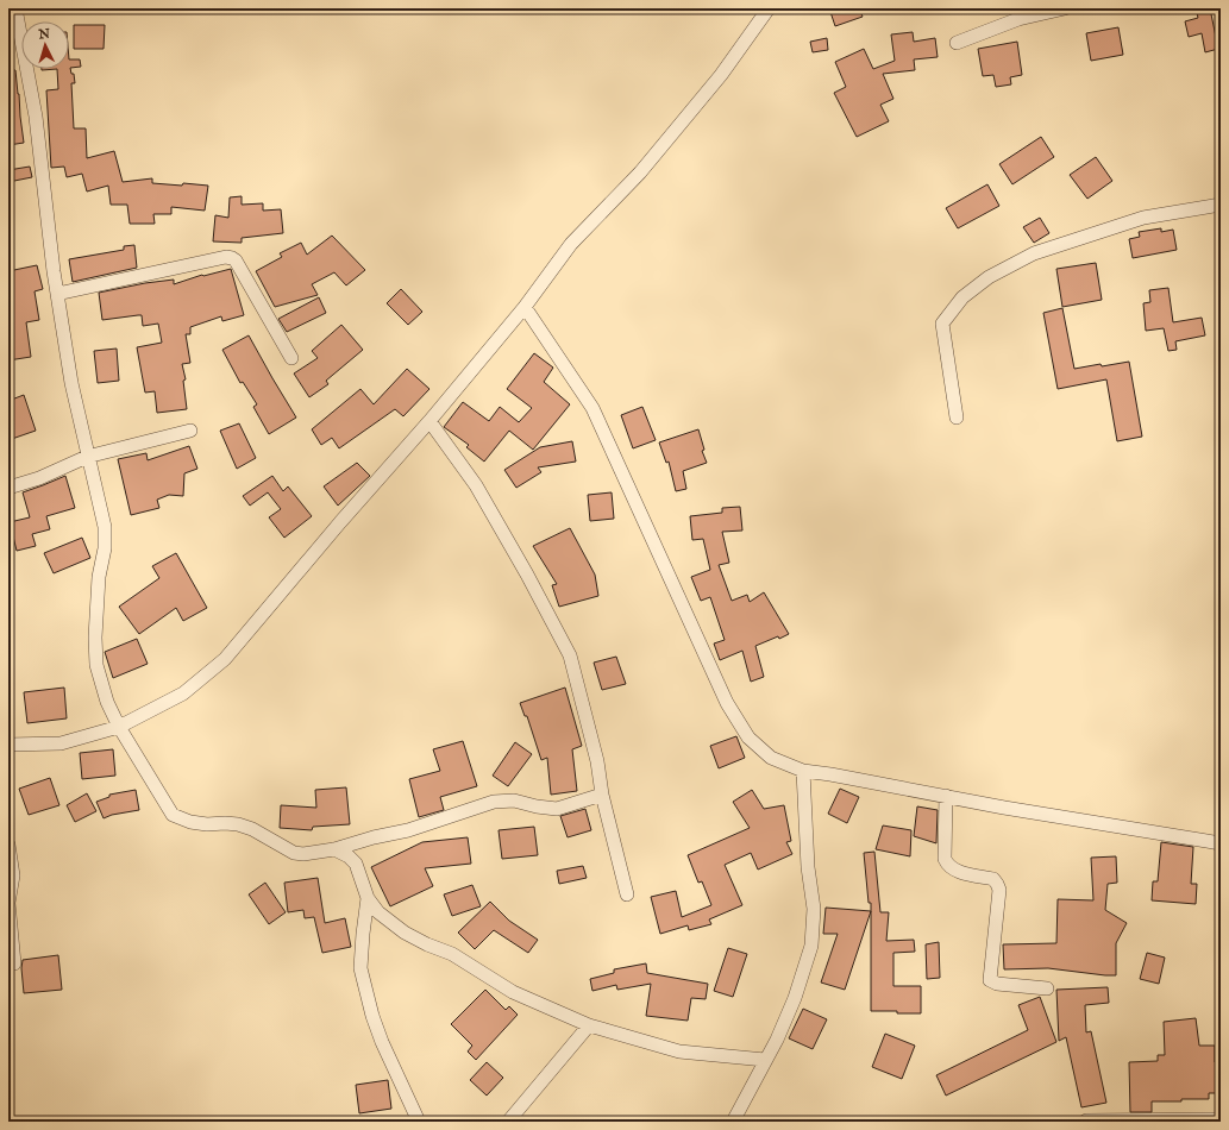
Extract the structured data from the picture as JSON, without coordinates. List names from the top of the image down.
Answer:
{
  "north": "top"
}
